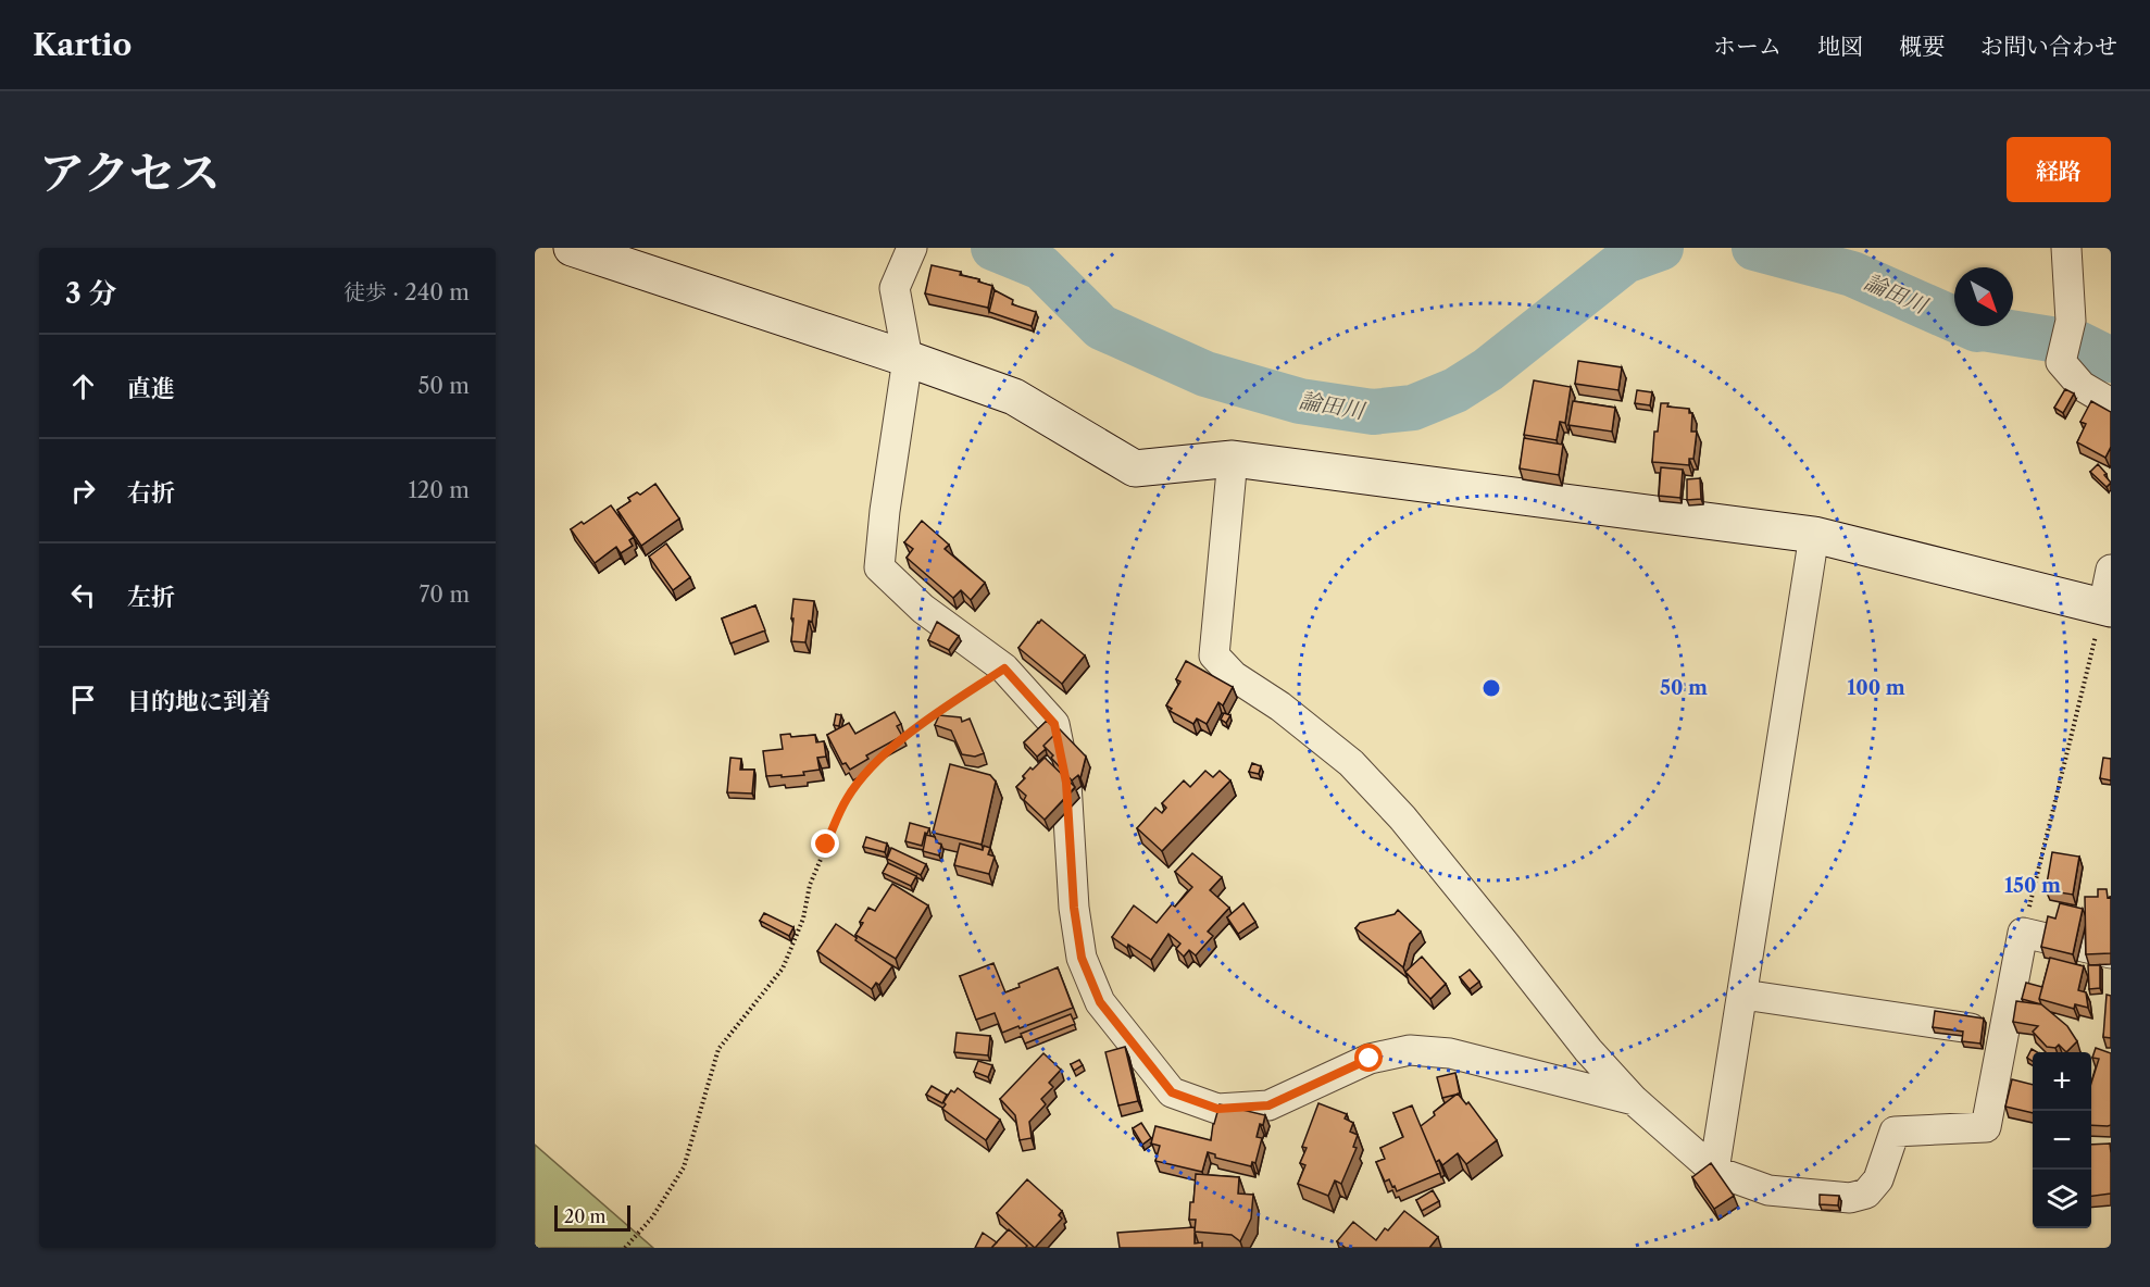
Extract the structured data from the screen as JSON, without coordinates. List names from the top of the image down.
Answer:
{
  "water": ["論田川"],
  "scale_bar": "20 m",
  "north": "bottom right",
  "page": {
    "header": "Kartio",
    "nav": [
      "ホーム",
      "地図",
      "概要",
      "お問い合わせ"
    ],
    "title": "アクセス",
    "buttons": "経路",
    "heading": ["3 分", "徒歩 · 240 m"],
    "list": [
      ["直進", "50 m"],
      ["右折", "120 m"],
      ["左折", "70 m"],
      "目的地に到着"
    ],
    "map_buttons": ["+", "−"],
    "scale": "20 m"
  },
  "rings": ["50 m", "100 m", "150 m"]
}
